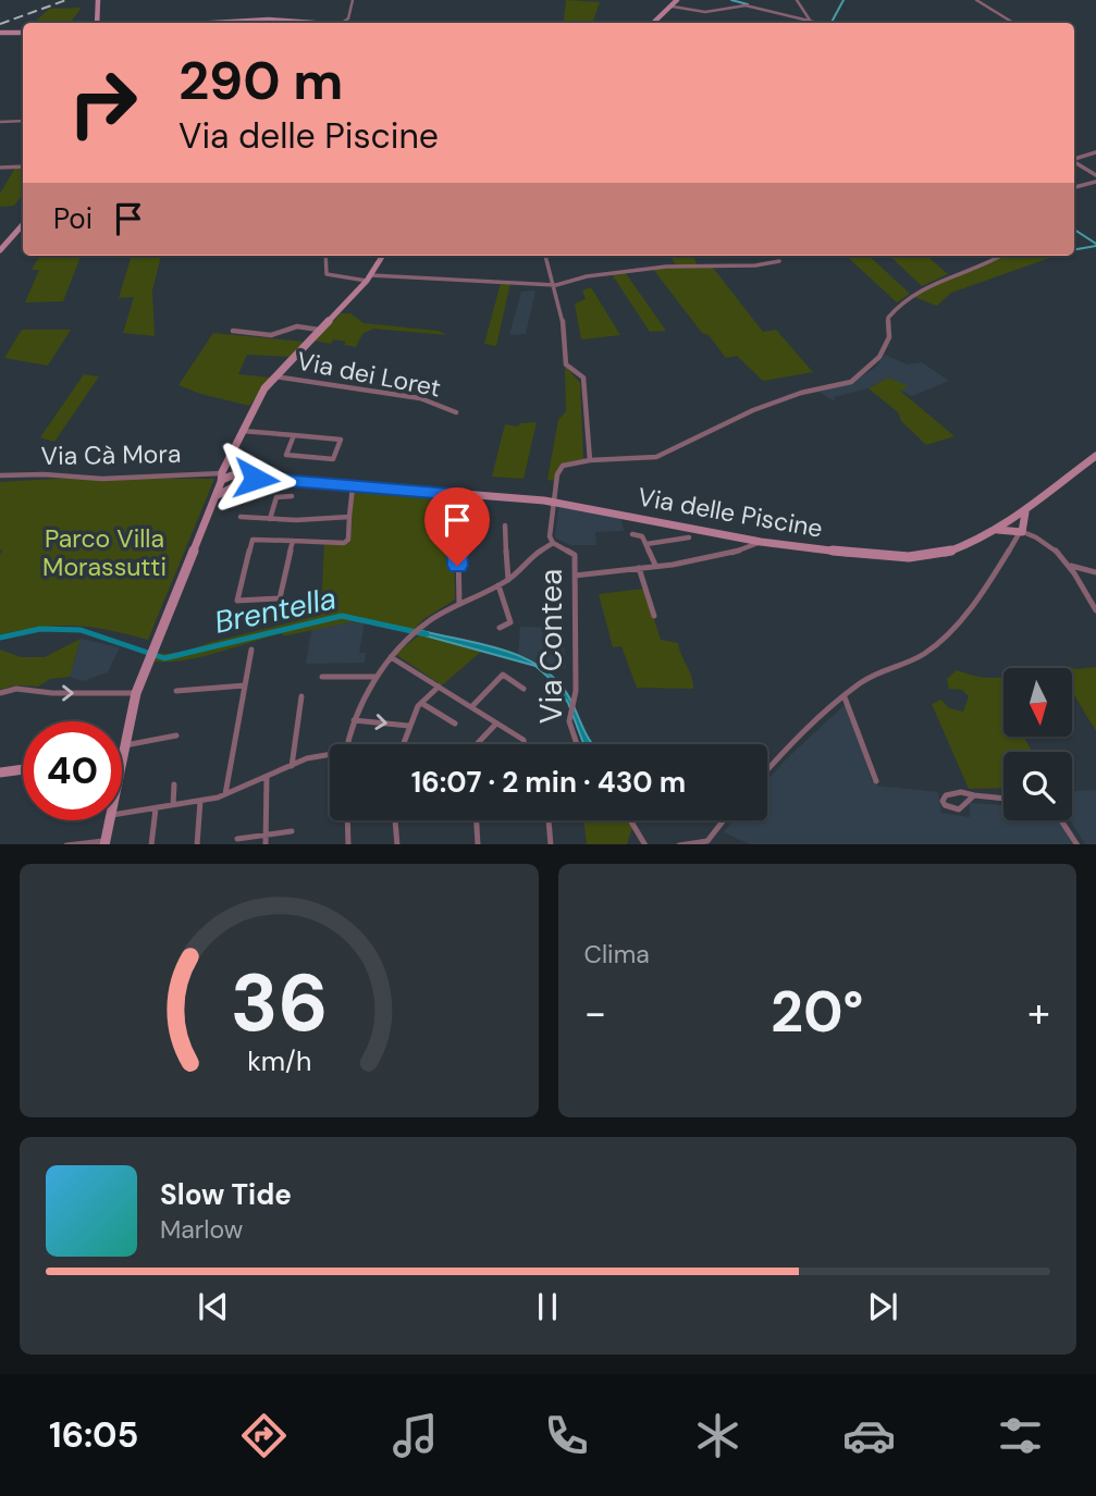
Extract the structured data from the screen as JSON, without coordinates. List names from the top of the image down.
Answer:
{
  "streets": {
    "street": [
      "Via dei Loret",
      "Via Cà Mora",
      "Via delle Piscine",
      "Via Contea"
    ]
  },
  "crossings": [
    ["Via delle Piscine", "Via Contea"]
  ],
  "water": ["Brentella"],
  "parks": ["Parco Villa Morassutti"],
  "north": "bottom",
  "page": {
    "turn": ["290 m", "Via delle Piscine"],
    "then": "Poi",
    "limit": "40",
    "trip": "16:07 · 2 min · 430 m",
    "tile": "Clima",
    "heat": ["−", "20°", "+"],
    "song": ["Slow Tide", "Marlow"],
    "tabs": "16:05",
    "gauge": ["36", "km/h"]
  }
}
